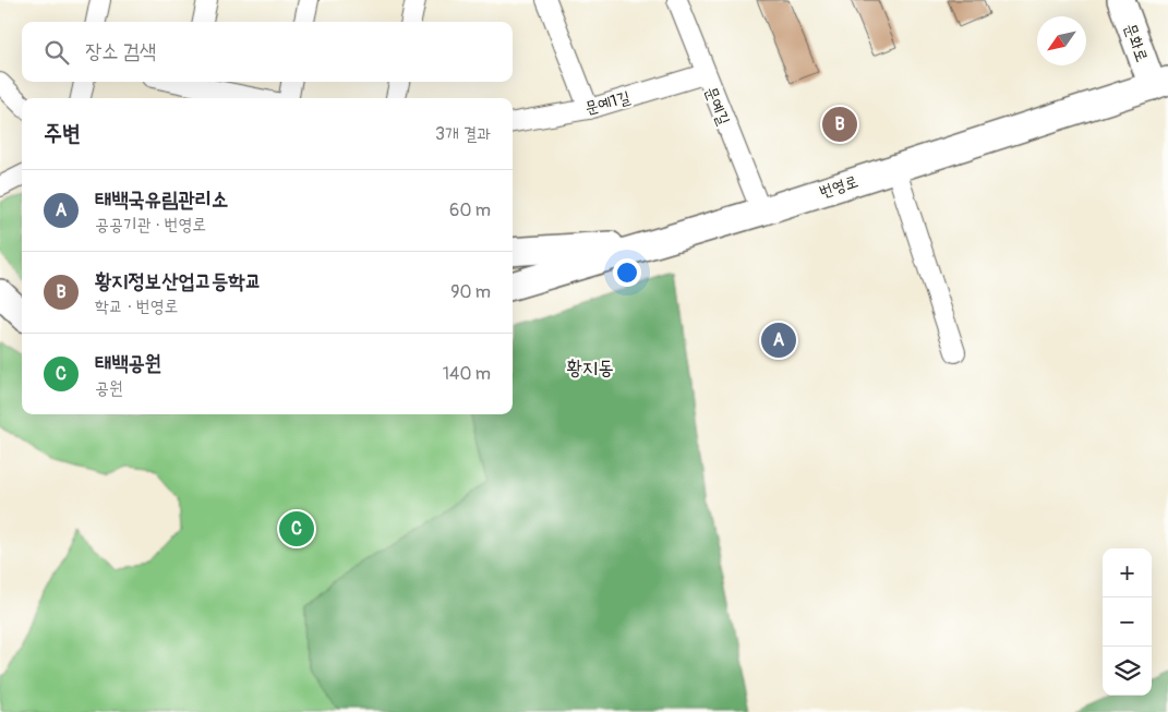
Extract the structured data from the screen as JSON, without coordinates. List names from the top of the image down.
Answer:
{
  "streets": {
    "street": [
      "문화로",
      "문예1길",
      "문예길",
      "번영로"
    ]
  },
  "crossings": [
    ["문화로", "번영로"],
    ["문예1길", "문예길"],
    ["문예길", "번영로"]
  ],
  "districts": ["황지동"],
  "north": "bottom left",
  "page": {
    "search": "장소 검색",
    "heading": ["주변", "3개 결과"],
    "pins": ["B", "A", "C"],
    "list": [
      {
        "mark": "A",
        "name": "태백국유림관리소",
        "note": "공공기관 · 번영로",
        "value": "60 m"
      },
      {
        "mark": "B",
        "name": "황지정보산업고등학교",
        "note": "학교 · 번영로",
        "value": "90 m"
      },
      {
        "mark": "C",
        "name": "태백공원",
        "note": "공원",
        "value": "140 m"
      }
    ],
    "map_buttons": ["+", "−"]
  }
}
